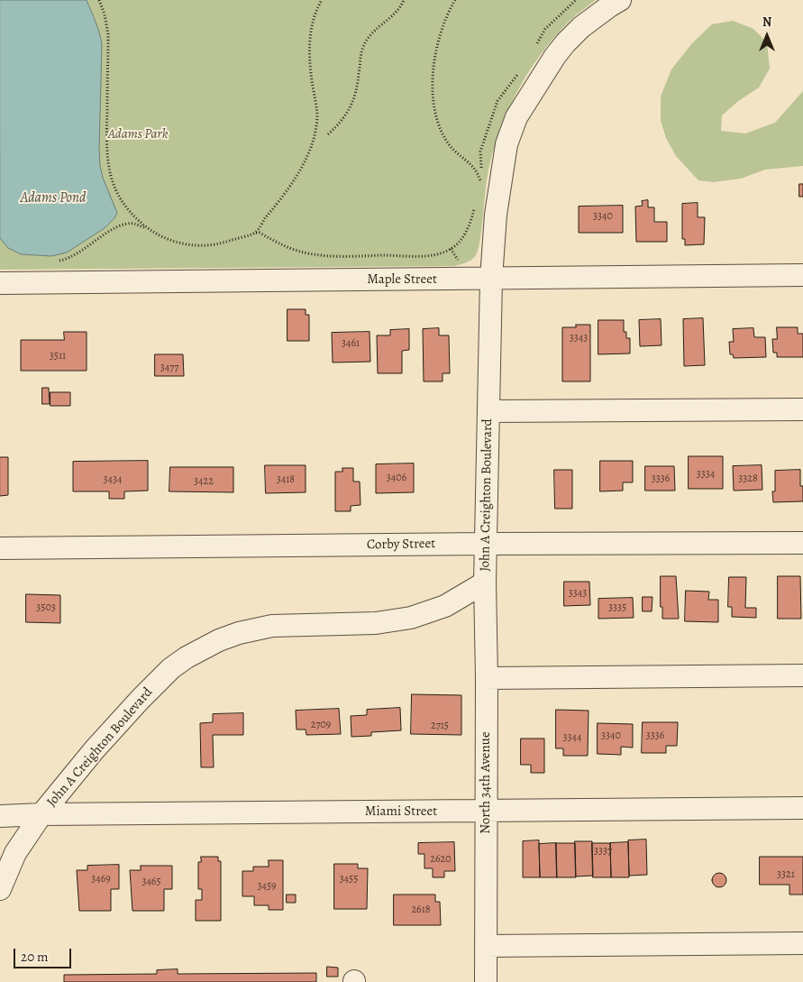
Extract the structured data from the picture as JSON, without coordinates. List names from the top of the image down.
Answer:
{
  "streets": {
    "street": [
      "Maple Street",
      "John A Creighton Boulevard",
      "Corby Street",
      "North 34th Avenue",
      "Miami Street"
    ]
  },
  "crossings": [
    ["Maple Street", "John A Creighton Boulevard"],
    ["John A Creighton Boulevard", "Corby Street"],
    ["John A Creighton Boulevard", "North 34th Avenue"],
    ["John A Creighton Boulevard", "Miami Street"],
    ["North 34th Avenue", "Miami Street"]
  ],
  "water": ["Adams Pond"],
  "parks": ["Adams Park"],
  "house_numbers": [
    "3340",
    "3343",
    "3461",
    "3511",
    "3477",
    "3334",
    "3406",
    "3336",
    "3328",
    "3434",
    "3418",
    "3422",
    "3343",
    "3503",
    "3335",
    "2709",
    "2715",
    "3340",
    "3336",
    "3344",
    "3337",
    "2620",
    "3321",
    "3469",
    "3455",
    "3465",
    "3459",
    "2618"
  ],
  "scale_bar": "20 m",
  "north": "top"
}
